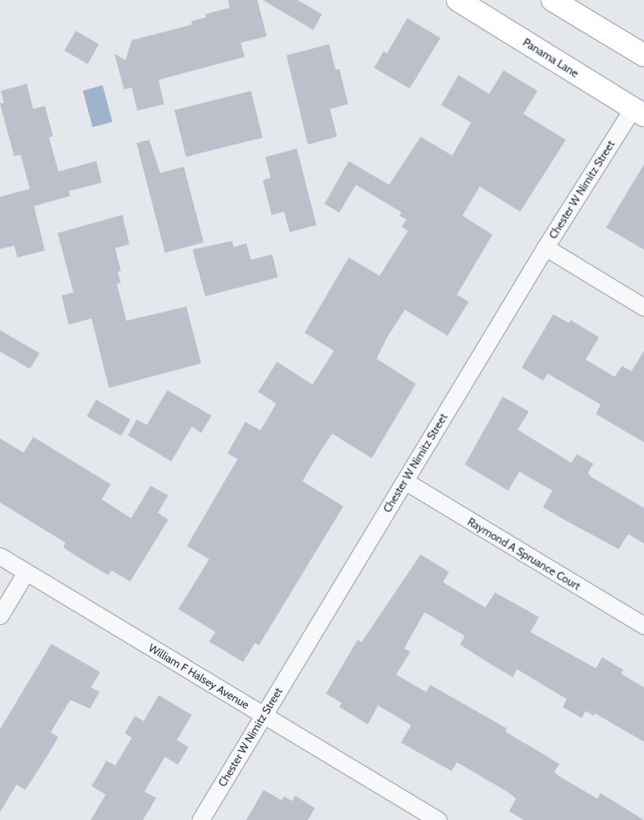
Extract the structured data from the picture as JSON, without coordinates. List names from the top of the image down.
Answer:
{
  "streets": {
    "main road": ["Panama Lane"],
    "street": ["Chester W Nimitz Street", "Raymond A Spruance Court", "William F Halsey Avenue"]
  },
  "crossings": [
    ["Panama Lane", "Chester W Nimitz Street"],
    ["Chester W Nimitz Street", "Raymond A Spruance Court"],
    ["Chester W Nimitz Street", "William F Halsey Avenue"]
  ]
}
